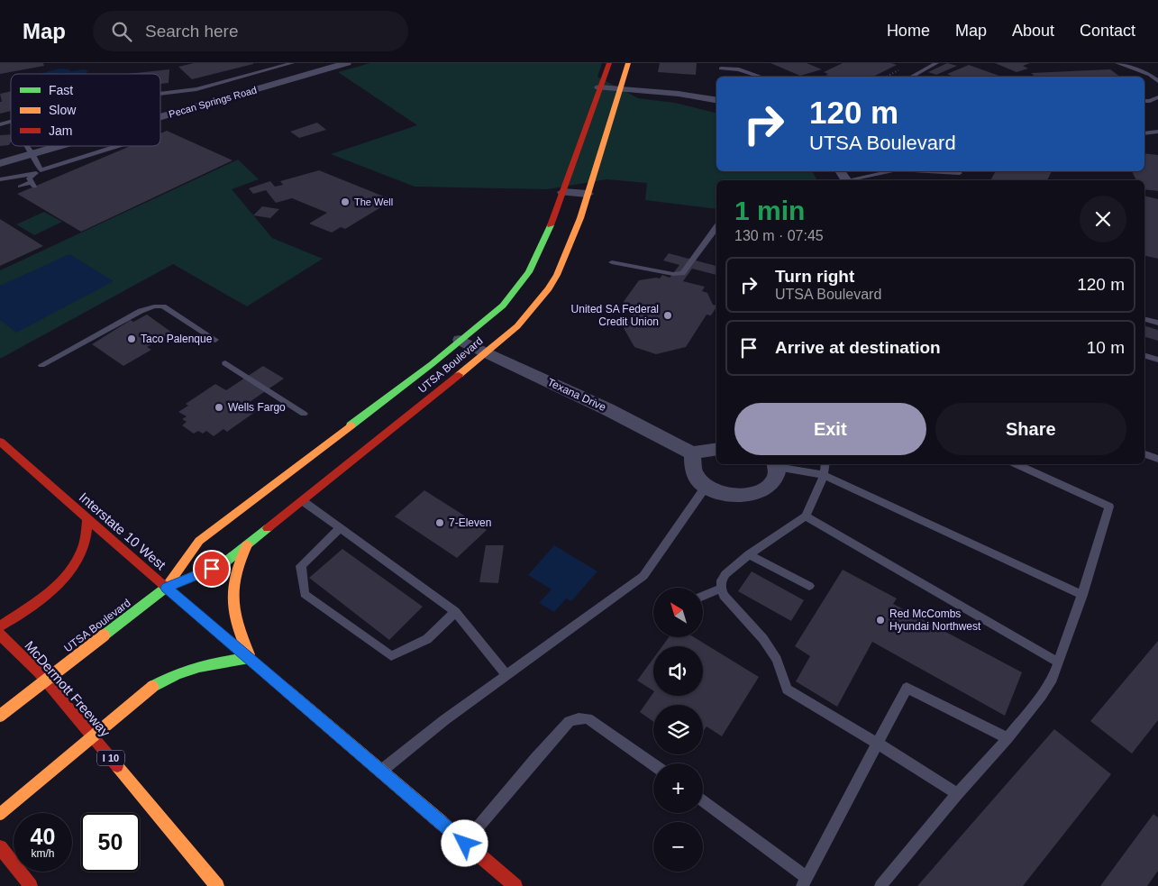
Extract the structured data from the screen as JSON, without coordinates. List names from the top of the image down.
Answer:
{
  "streets": {
    "main road": [
      "UTSA Boulevard",
      "Interstate 10 West",
      "McDermott Freeway",
      "I 10"
    ],
    "street": ["Pecan Springs Road", "Texana Drive"]
  },
  "crossings": [
    ["UTSA Boulevard", "Texana Drive"],
    ["UTSA Boulevard", "Interstate 10 West"]
  ],
  "places": [
    "The Well",
    "United SA Federal Credit Union",
    "Taco Palenque",
    "Wells Fargo",
    "7-Eleven",
    "Red McCombs Hyundai Northwest"
  ],
  "legend": ["Fast", "Slow", "Jam"],
  "north": "top left",
  "page": {
    "header": "Map",
    "search": "Search here",
    "nav": [
      "Home",
      "Map",
      "About",
      "Contact"
    ],
    "turn": ["120 m", "UTSA Boulevard"],
    "heading": ["1 min", "130 m · 07:45"],
    "list": [
      {
        "name": "Turn right",
        "note": "UTSA Boulevard",
        "value": "120 m"
      },
      {
        "name": "Arrive at destination",
        "value": "10 m"
      }
    ],
    "buttons": ["Exit", "Share"],
    "map_buttons": ["+", "−"],
    "speed": "40 km/h",
    "limit": "50"
  }
}
